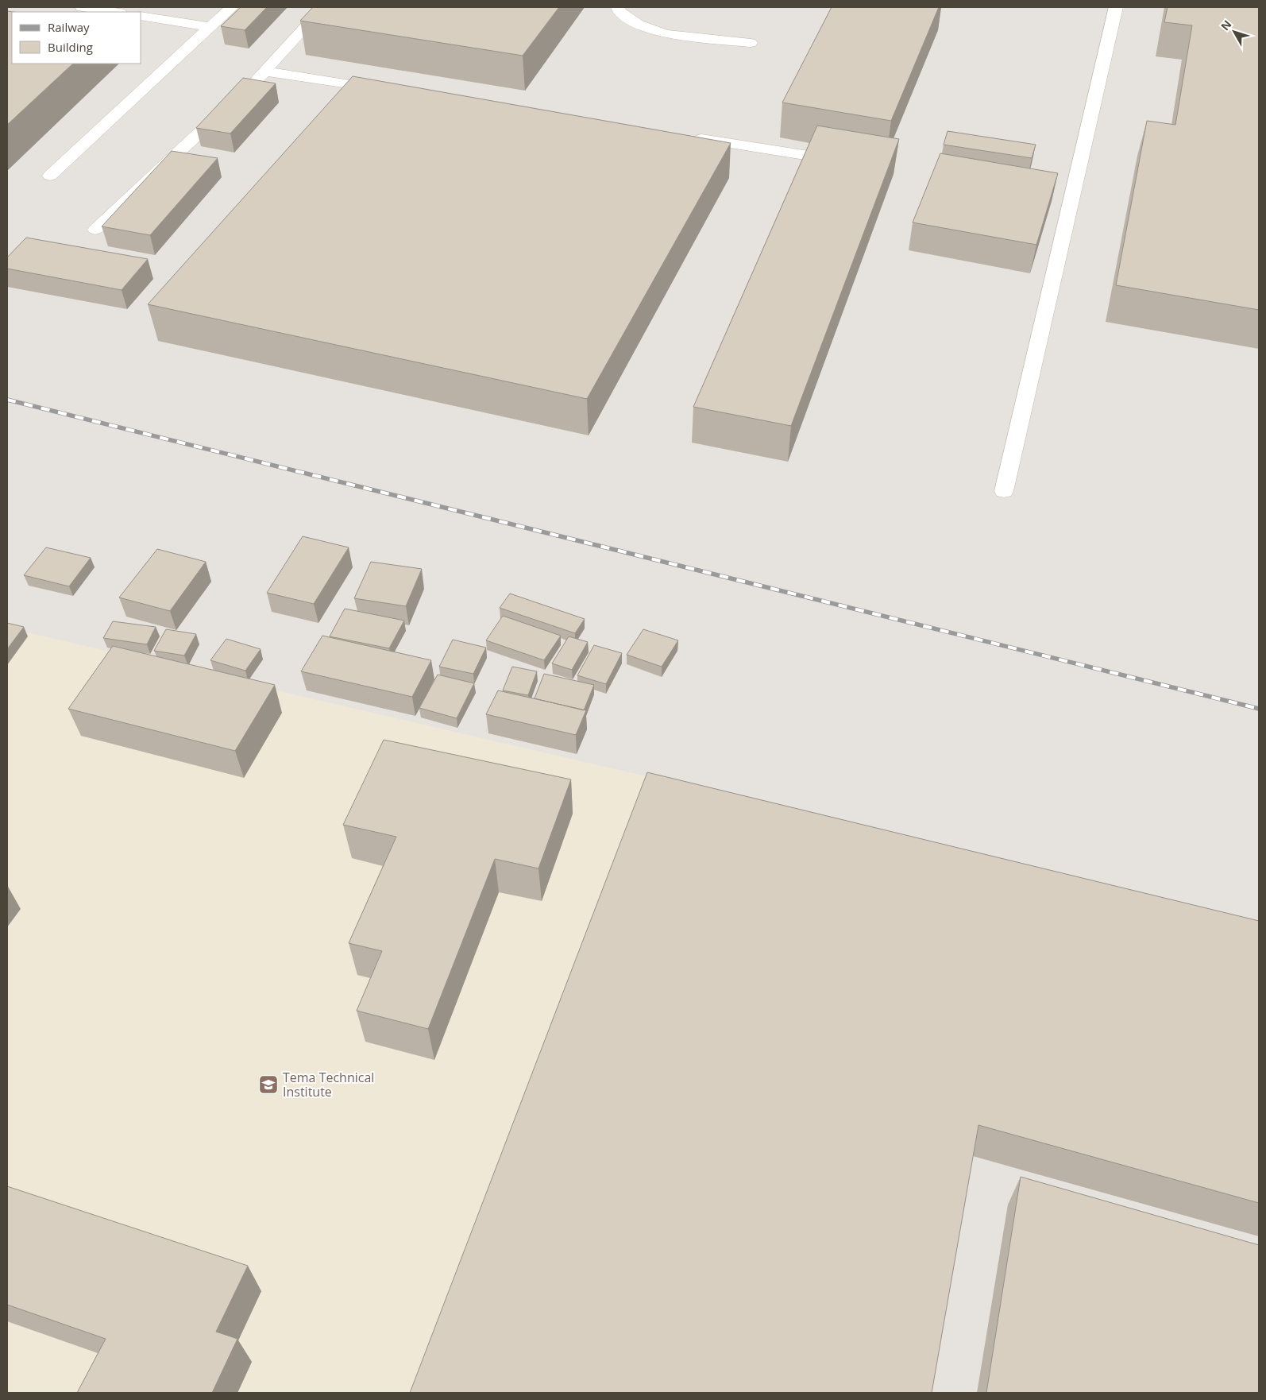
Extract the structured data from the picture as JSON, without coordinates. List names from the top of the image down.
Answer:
{
  "places": {
    "school or university": ["Tema Technical Institute"]
  },
  "legend": ["Railway", "Building"],
  "north": "top left"
}
